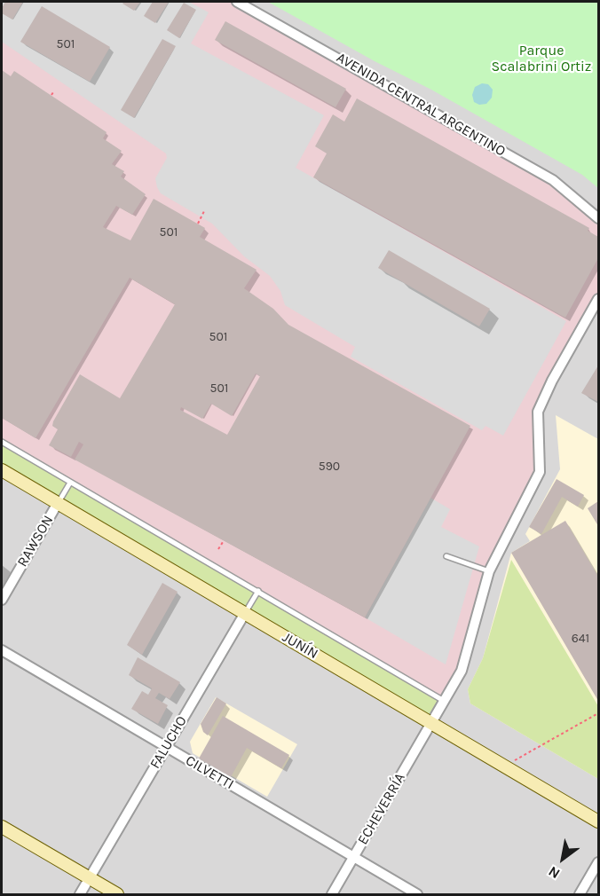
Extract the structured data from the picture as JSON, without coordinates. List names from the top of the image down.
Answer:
{
  "streets": {
    "main road": ["JUNÍN"],
    "street": [
      "AVENIDA CENTRAL ARGENTINO",
      "RAWSON",
      "FALUCHO",
      "CILVETTI",
      "ECHEVERRÍA"
    ]
  },
  "crossings": [
    ["RAWSON", "JUNÍN"],
    ["JUNÍN", "FALUCHO"],
    ["JUNÍN", "ECHEVERRÍA"],
    ["FALUCHO", "CILVETTI"],
    ["CILVETTI", "ECHEVERRÍA"]
  ],
  "parks": ["Parque Scalabrini Ortiz"],
  "house_numbers": [
    "501",
    "501",
    "501",
    "501",
    "590",
    "641"
  ],
  "north": "bottom left"
}
